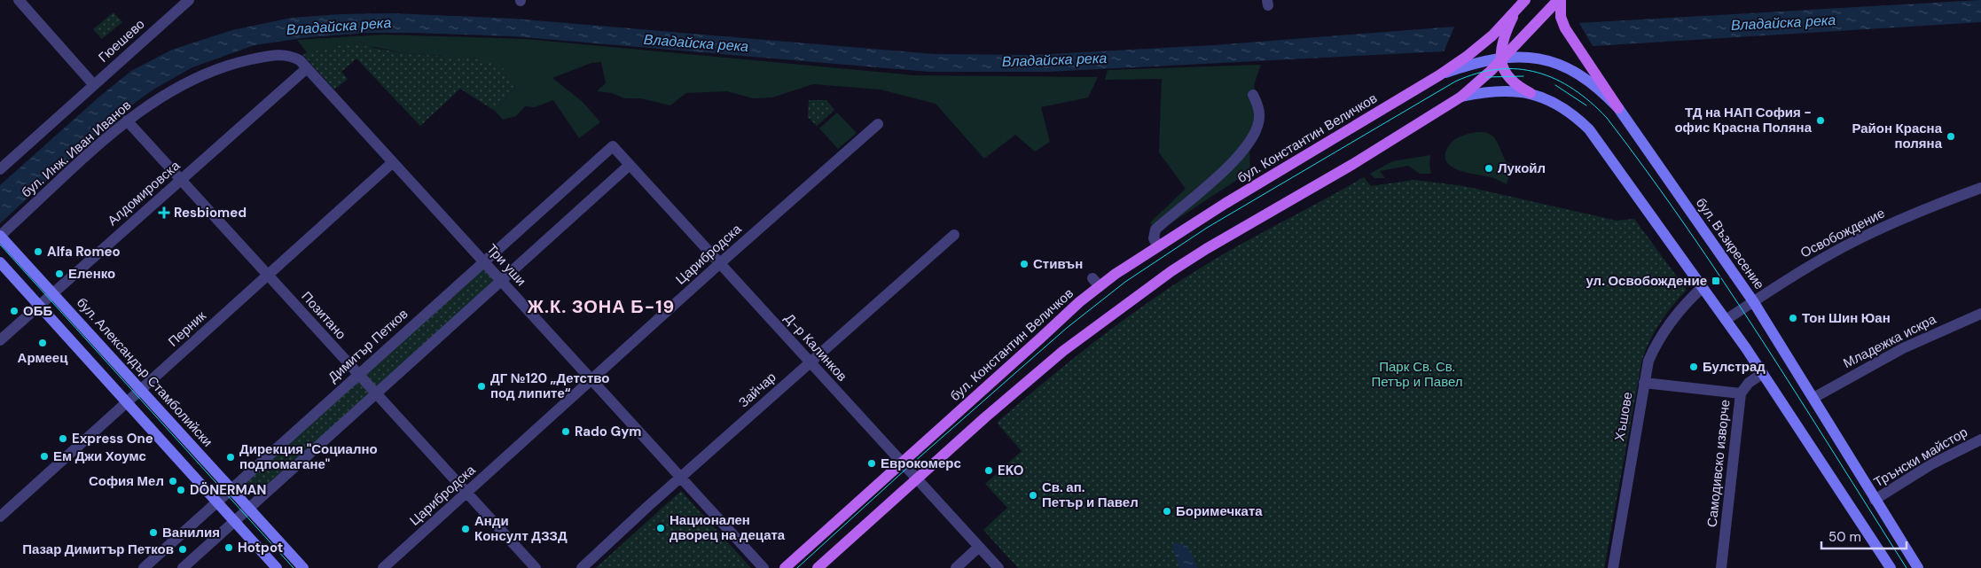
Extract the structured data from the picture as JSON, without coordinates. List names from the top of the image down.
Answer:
{
  "streets": {
    "main road": ["бул. Константин Величков", "бул. Възкресение", "бул. Александър Стамболийски"],
    "street": [
      "Гюешево",
      "бул. Инж. Иван Иванов",
      "Алдомировска",
      "Освобождение",
      "Царибродска",
      "Три уши",
      "Позитано",
      "Перник",
      "Младежка искра",
      "Димитър Петков",
      "Д-р Калинков",
      "Зайчар",
      "Хъшове",
      "Трънски майстор",
      "Самодивско изворче"
    ]
  },
  "crossings": [
    ["бул. Константин Величков", "бул. Възкресение"],
    ["бул. Константин Величков", "Д-р Калинков"],
    ["бул. Инж. Иван Иванов", "Алдомировска"],
    ["бул. Инж. Иван Иванов", "Три уши"],
    ["бул. Инж. Иван Иванов", "Позитано"],
    ["бул. Инж. Иван Иванов", "бул. Александър Стамболийски"],
    ["Алдомировска", "Три уши"],
    ["Алдомировска", "Позитано"],
    ["Алдомировска", "бул. Александър Стамболийски"],
    ["Освобождение", "бул. Възкресение"],
    ["бул. Възкресение", "Младежка искра"],
    ["бул. Възкресение", "Трънски майстор"],
    ["Царибродска", "Три уши"],
    ["Царибродска", "Позитано"],
    ["Царибродска", "Д-р Калинков"],
    ["Три уши", "Перник"],
    ["Три уши", "Димитър Петков"],
    ["Три уши", "Зайчар"],
    ["Позитано", "Перник"],
    ["Позитано", "Димитър Петков"],
    ["Перник", "бул. Александър Стамболийски"],
    ["Димитър Петков", "Д-р Калинков"],
    ["Димитър Петков", "бул. Александър Стамболийски"],
    ["Д-р Калинков", "Зайчар"]
  ],
  "districts": ["Ж.К. ЗОНА Б-19"],
  "water": ["Владайска река"],
  "parks": ["Парк Св. Св. Петър и Павел"],
  "places": {
    "other": [
      "ТД на НАП София - офис Красна Поляна",
      "Район Красна поляна",
      "Лукойл",
      "Alfa Romeo",
      "Стивън",
      "Еленко",
      "ОББ",
      "Тон Шин Юан",
      "Армеец",
      "Булстрад",
      "ДГ №120 „Детство под липите“",
      "Rado Gym",
      "Express One",
      "Ем Джи Хоумс",
      "Дирекция \"Социално подпомагане\"",
      "Еврокомерс",
      "EKO",
      "София Мел",
      "DÖNERMAN",
      "Св. ап. Петър и Павел",
      "Боримечката",
      "Национален дворец на децата",
      "Анди Консулт ДЗЗД",
      "Ванилия",
      "Hotpot",
      "Пазар Димитър Петков"
    ],
    "health": ["Resbiomed"],
    "transit": ["ул. Освобождение"]
  },
  "scale_bar": "50 m"
}
